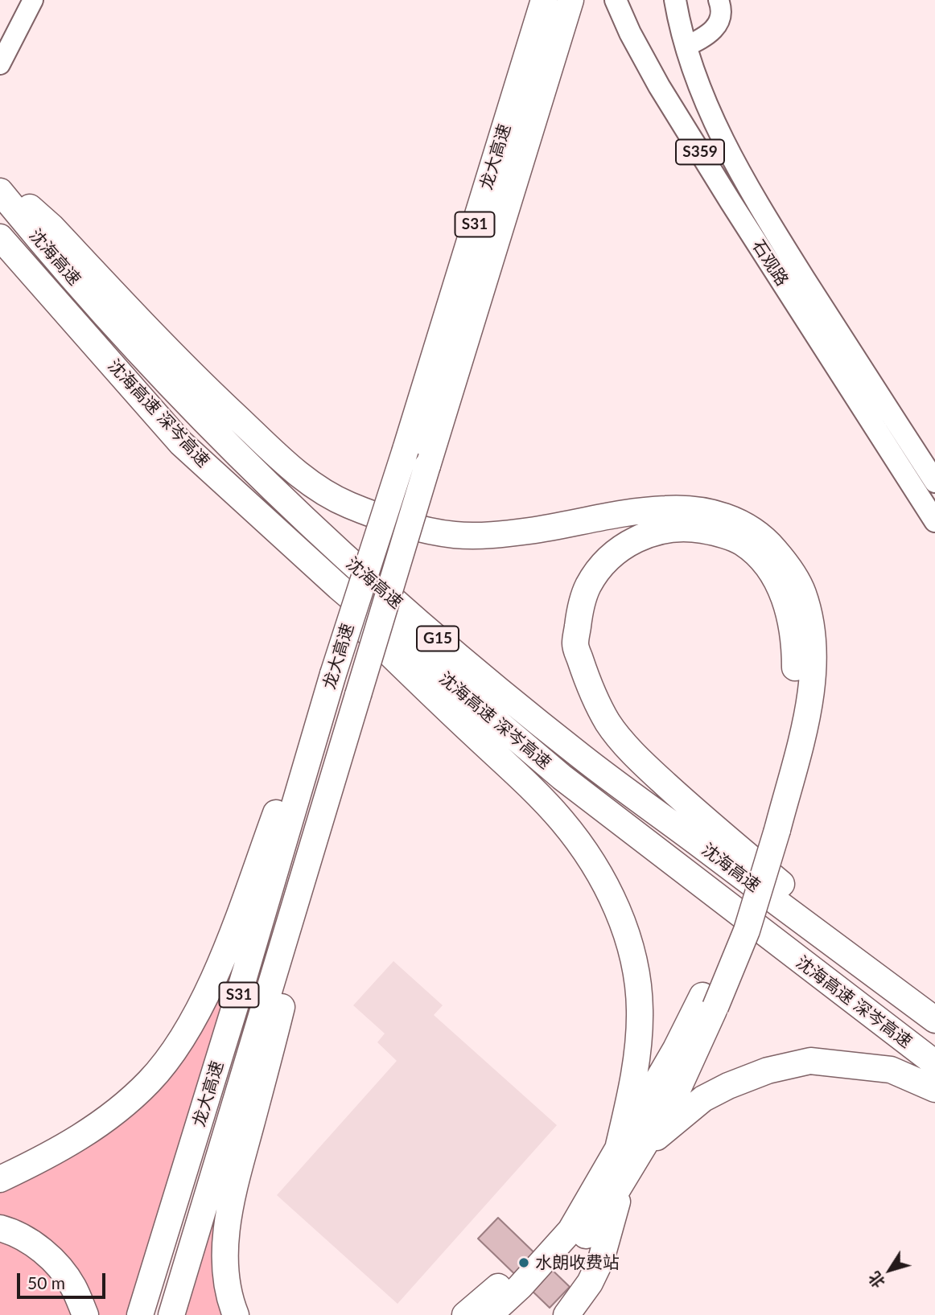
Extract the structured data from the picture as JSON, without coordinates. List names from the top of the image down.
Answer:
{
  "streets": {
    "highway": [
      "龙大高速",
      "S31",
      "沈海高速",
      "沈海高速 深岑高速",
      "G15"
    ],
    "main road": ["S359", "石观路"]
  },
  "places": ["水朗收费站"],
  "scale_bar": "50 m",
  "north": "bottom left"
}
